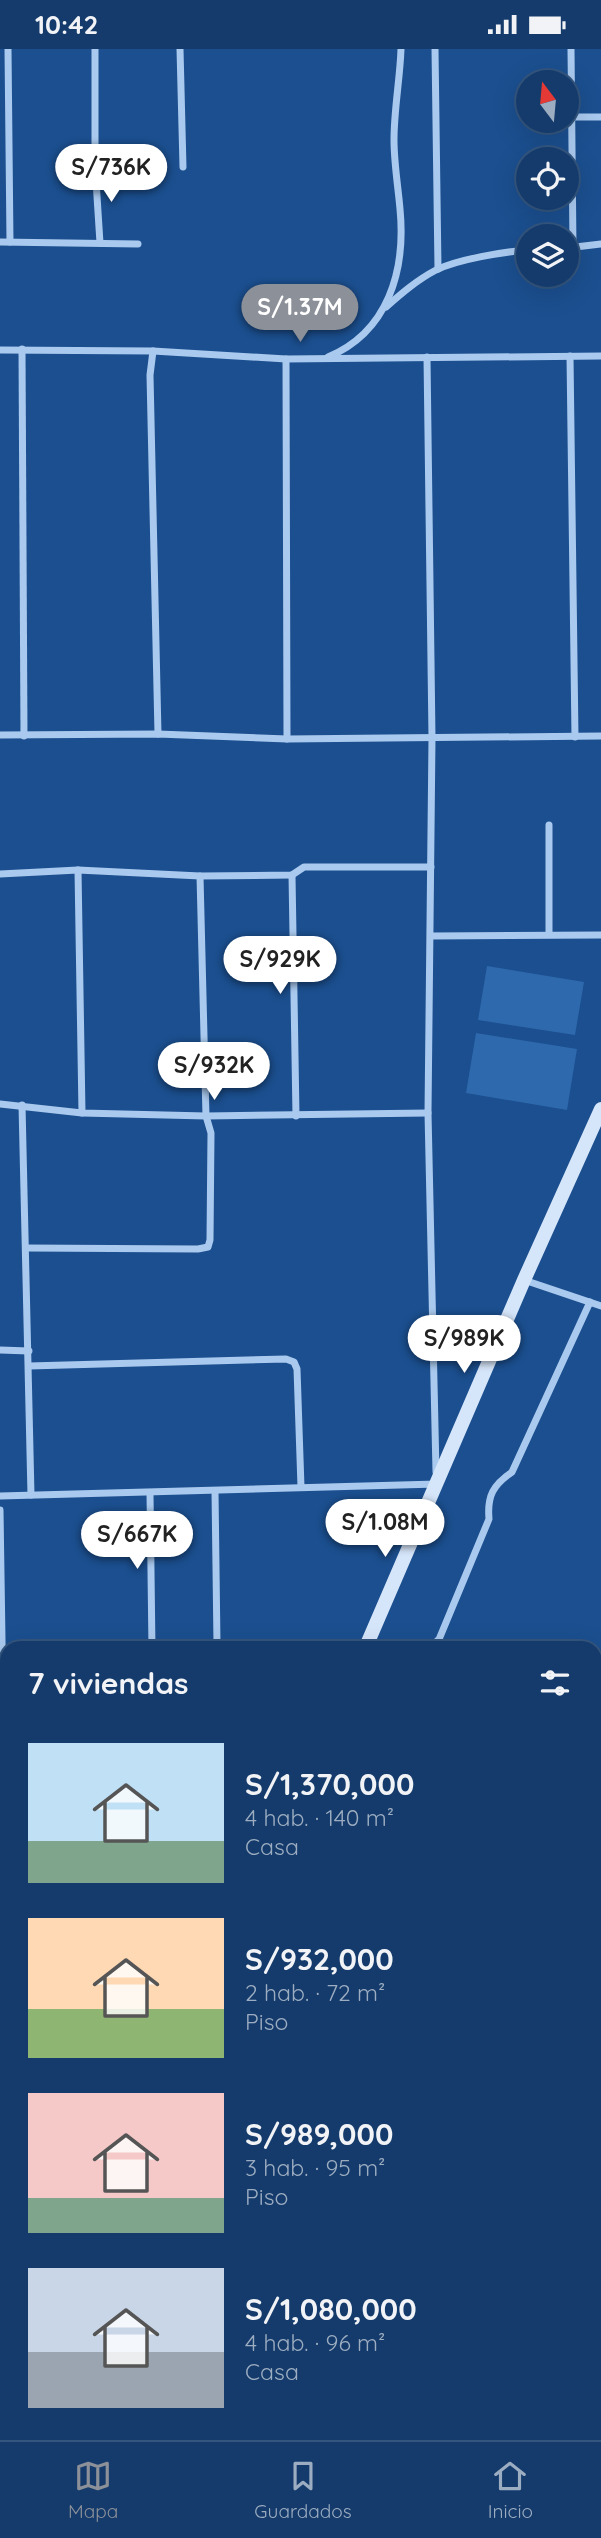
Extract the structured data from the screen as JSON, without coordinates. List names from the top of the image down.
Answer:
{
  "north": "top",
  "page": {
    "status": "10:42",
    "price": [
      "S/736K",
      "S/1.37M",
      "S/929K",
      "S/932K",
      "S/989K",
      "S/1.08M",
      "S/667K"
    ],
    "heading": "7 viviendas",
    "list": [
      {
        "name": "S/1,370,000",
        "note": "4 hab. · 140 m² · Casa"
      },
      {
        "name": "S/932,000",
        "note": "2 hab. · 72 m² · Piso"
      },
      {
        "name": "S/989,000",
        "note": "3 hab. · 95 m² · Piso"
      },
      {
        "name": "S/1,080,000",
        "note": "4 hab. · 96 m² · Casa"
      }
    ],
    "tabs": ["Mapa", "Guardados", "Inicio"]
  }
}
